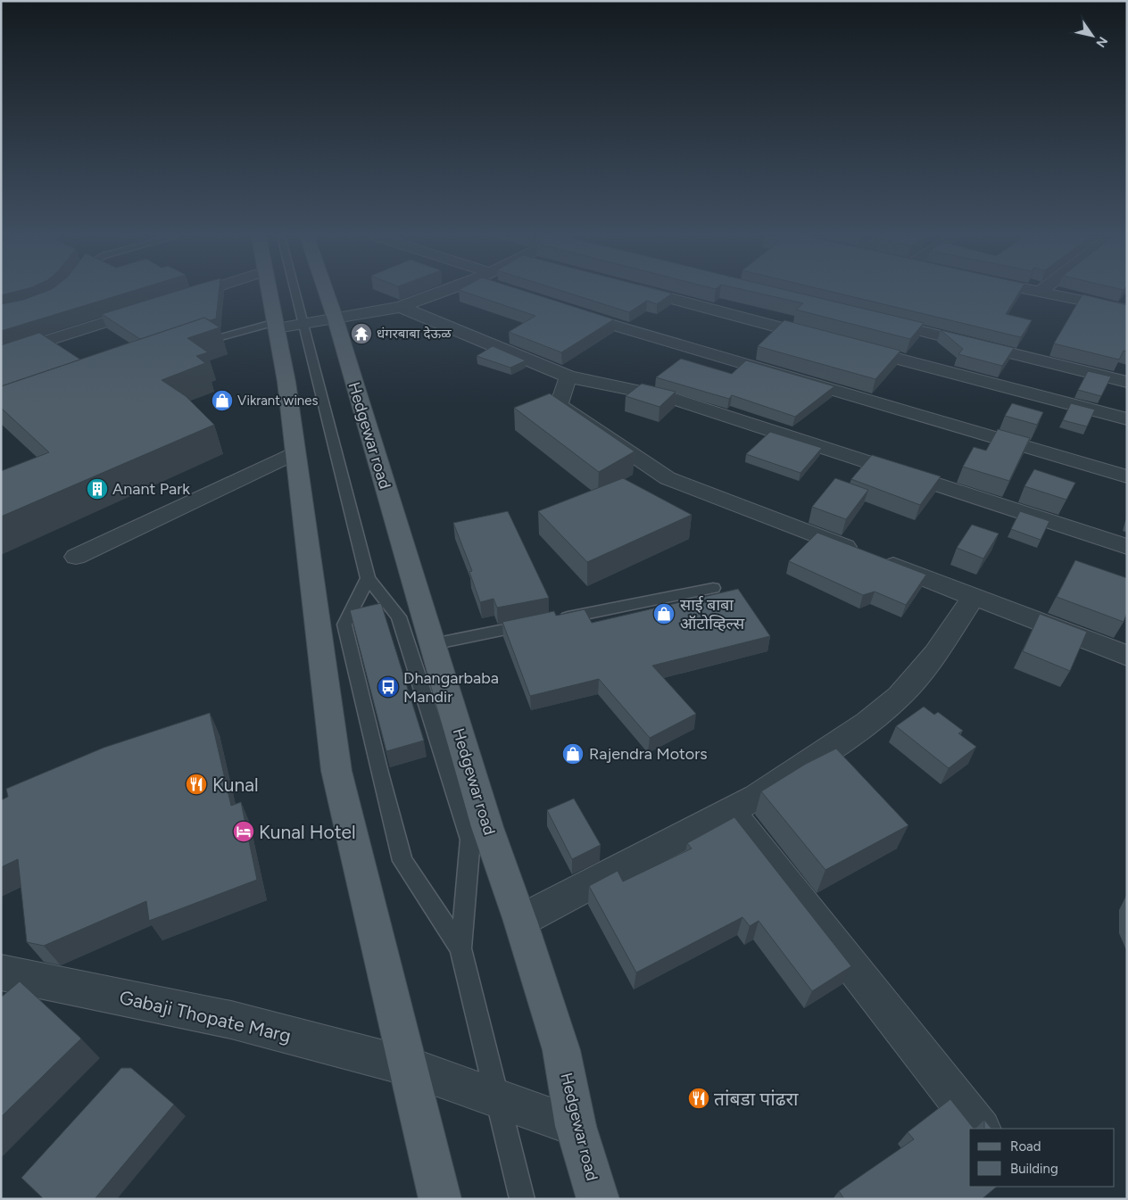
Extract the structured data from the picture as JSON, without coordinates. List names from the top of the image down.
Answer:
{
  "streets": {
    "main road": ["Hedgewar road"],
    "street": ["Gabaji Thopate Marg"]
  },
  "crossings": [
    ["Hedgewar road", "Gabaji Thopate Marg"]
  ],
  "places": {
    "temple": ["धंगरबाबा देऊळ"],
    "shop": ["Vikrant wines", "साई बाबा ऑटोव्हिल्स", "Rajendra Motors"],
    "building": ["Anant Park"],
    "bus stop": ["Dhangarbaba Mandir"],
    "restaurant": ["Kunal", "तांबडा पांढरा"],
    "hotel": ["Kunal Hotel"]
  },
  "legend": ["Road", "Building"],
  "north": "bottom right"
}
